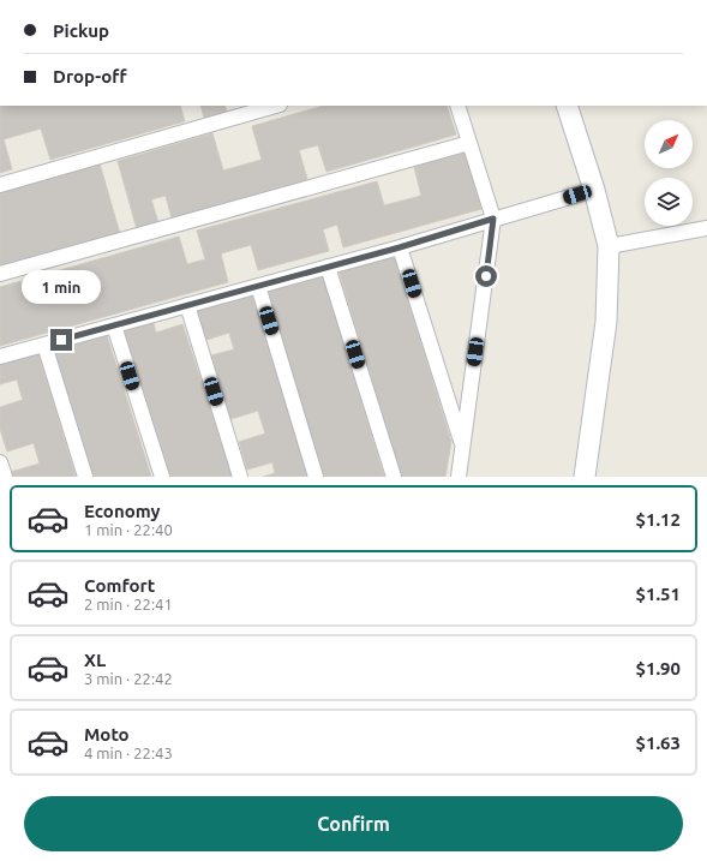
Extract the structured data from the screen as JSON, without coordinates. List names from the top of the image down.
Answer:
{
  "north": "top right",
  "page": {
    "banner": ["Pickup", "Drop-off"],
    "bubble": "1 min",
    "list": [
      {
        "name": "Economy",
        "note": "1 min · 22:40",
        "value": "$1.12"
      },
      {
        "name": "Comfort",
        "note": "2 min · 22:41",
        "value": "$1.51"
      },
      {
        "name": "XL",
        "note": "3 min · 22:42",
        "value": "$1.90"
      },
      {
        "name": "Moto",
        "note": "4 min · 22:43",
        "value": "$1.63"
      }
    ],
    "buttons": "Confirm"
  }
}
